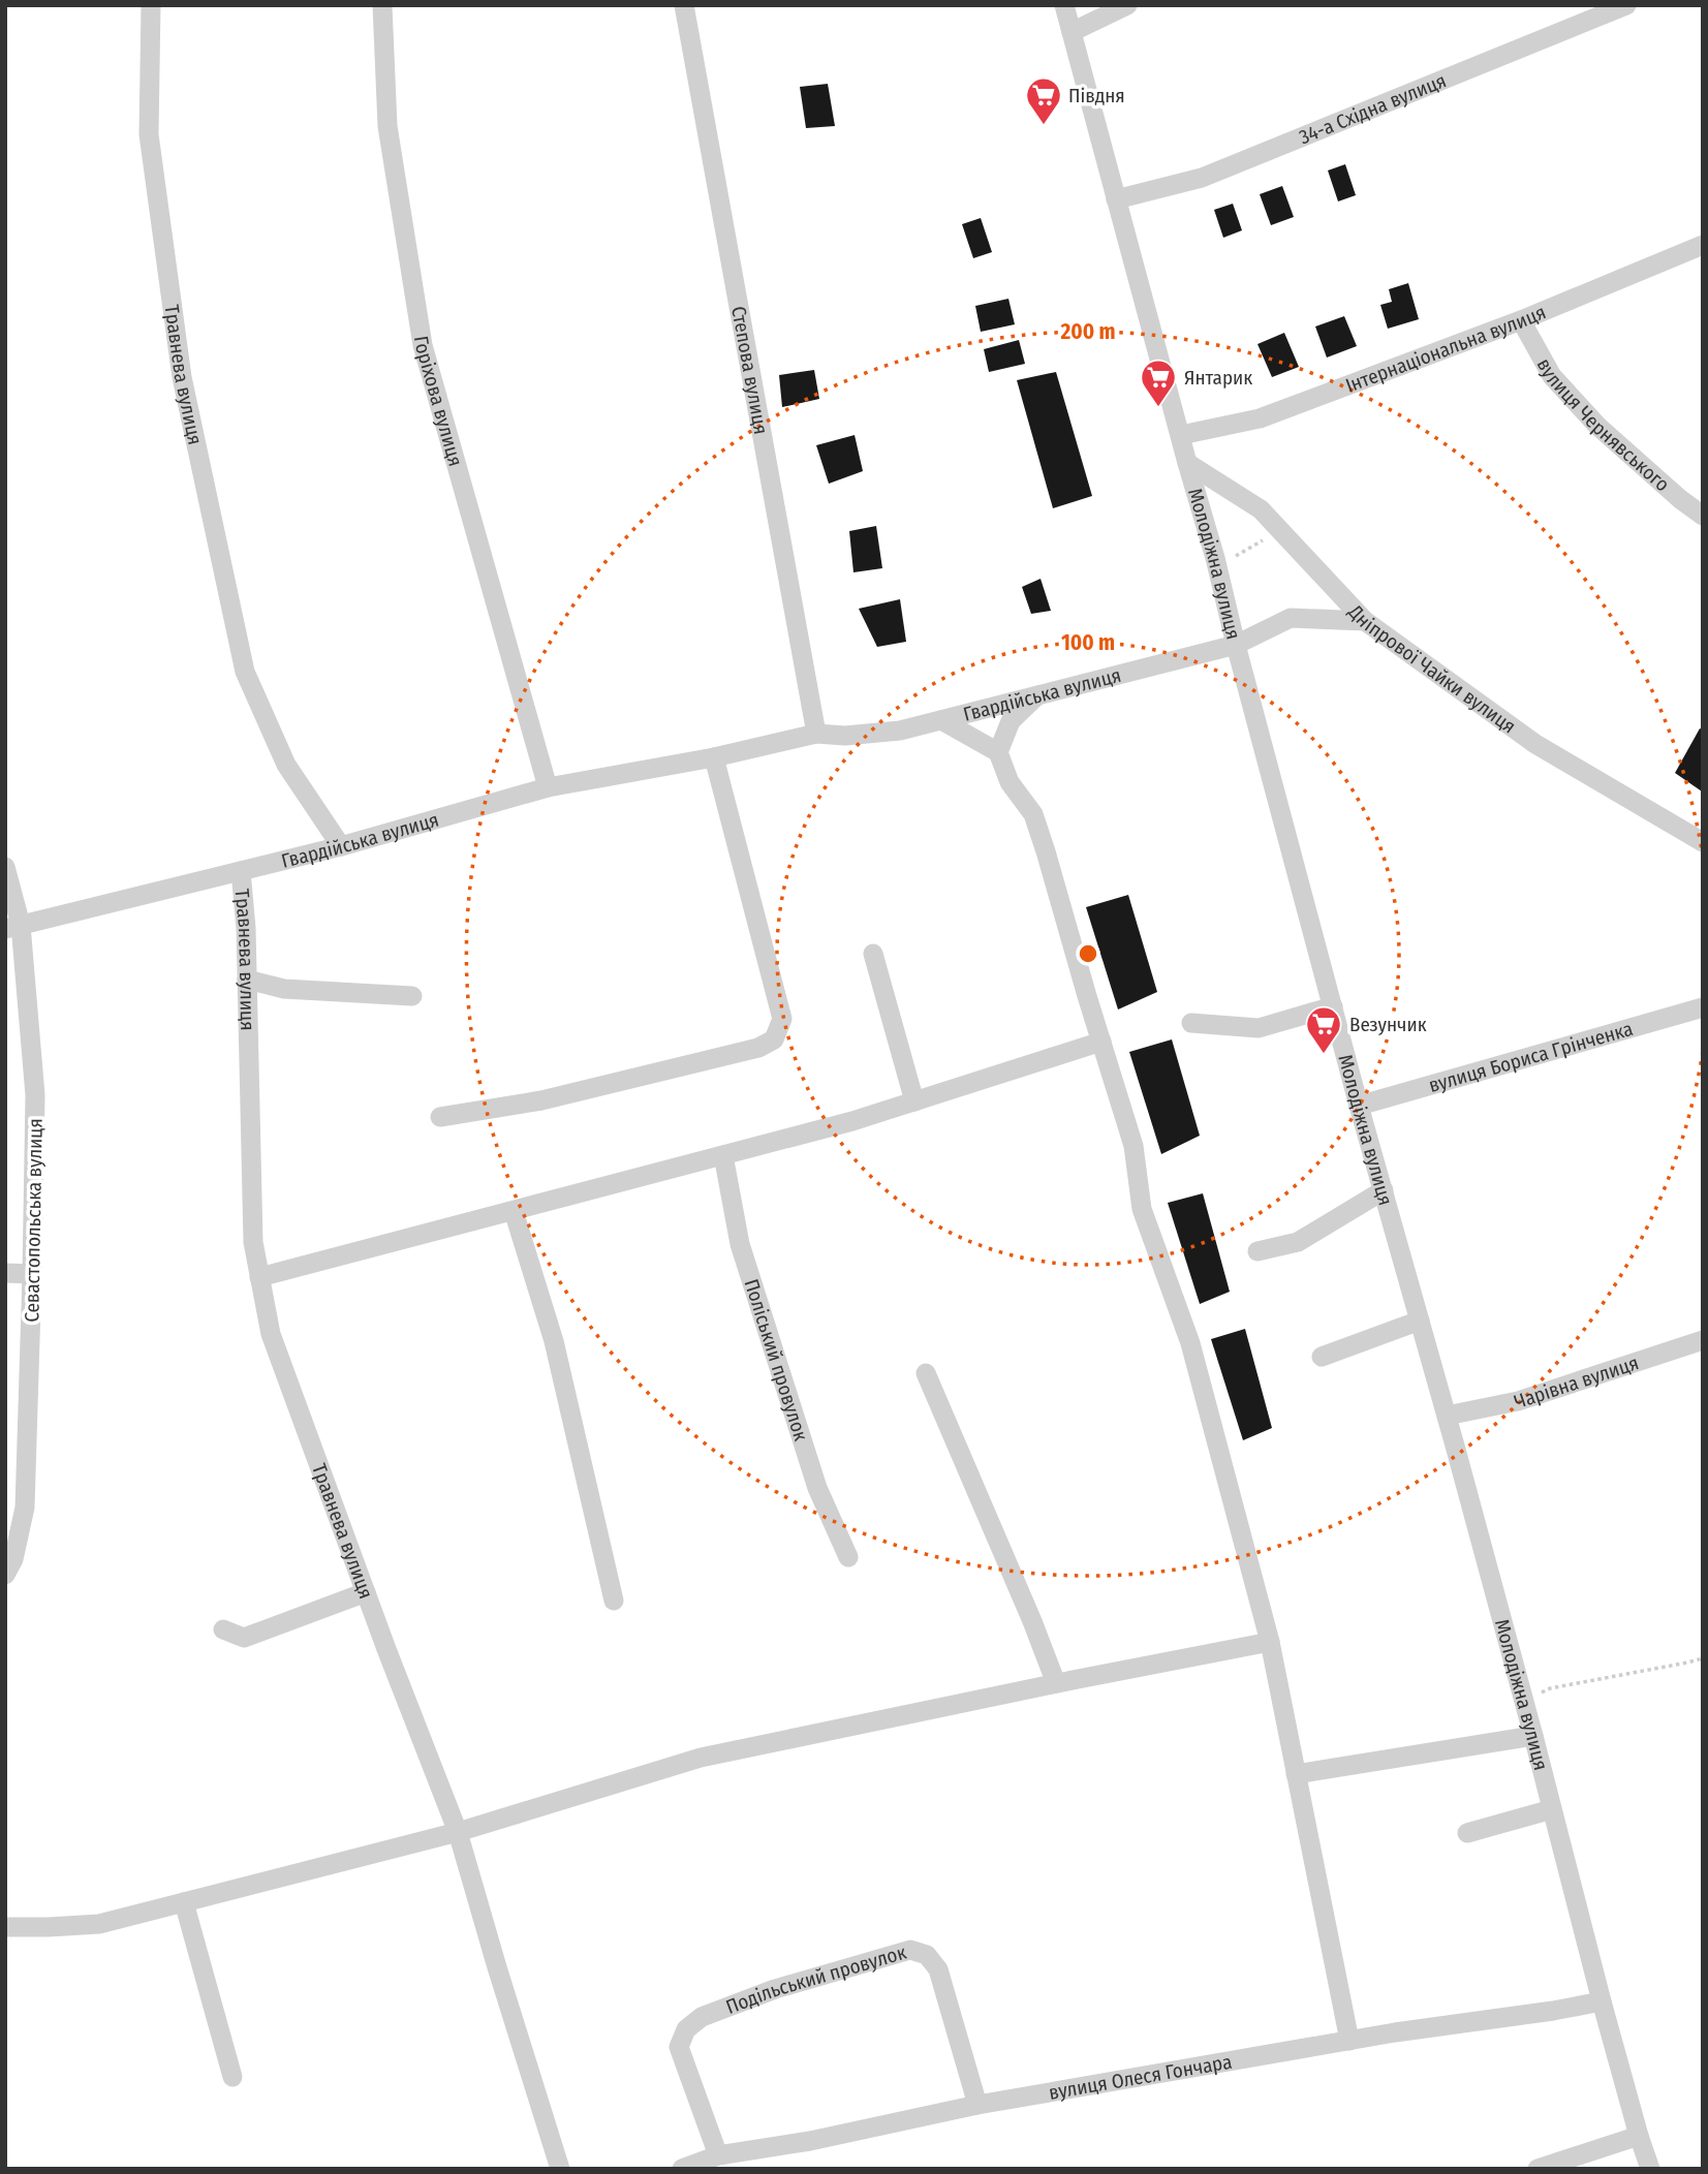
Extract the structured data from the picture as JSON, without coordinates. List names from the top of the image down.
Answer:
{
  "streets": {
    "street": [
      "34-а Східна вулиця",
      "Інтернаціональна вулиця",
      "Степова вулиця",
      "Травнева вулиця",
      "Горіхова вулиця",
      "вулиця Чернявського",
      "Молодіжна вулиця",
      "Дніпрової Чайки вулиця",
      "Гвардійська вулиця",
      "вулиця Бориса Грінченка",
      "Севастопольська вулиця",
      "Поліський провулок",
      "Чарівна вулиця",
      "Подільський провулок",
      "вулиця Олеся Гончара"
    ]
  },
  "crossings": [
    ["34-а Східна вулиця", "Молодіжна вулиця"],
    ["Інтернаціональна вулиця", "вулиця Чернявського"],
    ["Інтернаціональна вулиця", "Молодіжна вулиця"],
    ["Степова вулиця", "Гвардійська вулиця"],
    ["Травнева вулиця", "Гвардійська вулиця"],
    ["Горіхова вулиця", "Гвардійська вулиця"],
    ["Молодіжна вулиця", "Дніпрової Чайки вулиця"],
    ["Молодіжна вулиця", "Гвардійська вулиця"],
    ["Молодіжна вулиця", "вулиця Бориса Грінченка"],
    ["Молодіжна вулиця", "Чарівна вулиця"],
    ["Молодіжна вулиця", "вулиця Олеся Гончара"],
    ["Дніпрової Чайки вулиця", "Гвардійська вулиця"],
    ["Гвардійська вулиця", "Севастопольська вулиця"],
    ["Подільський провулок", "вулиця Олеся Гончара"]
  ],
  "places": {
    "supermarket": ["Півдня", "Янтарик", "Везунчик"]
  },
  "rings": ["200 m", "100 m"]
}
